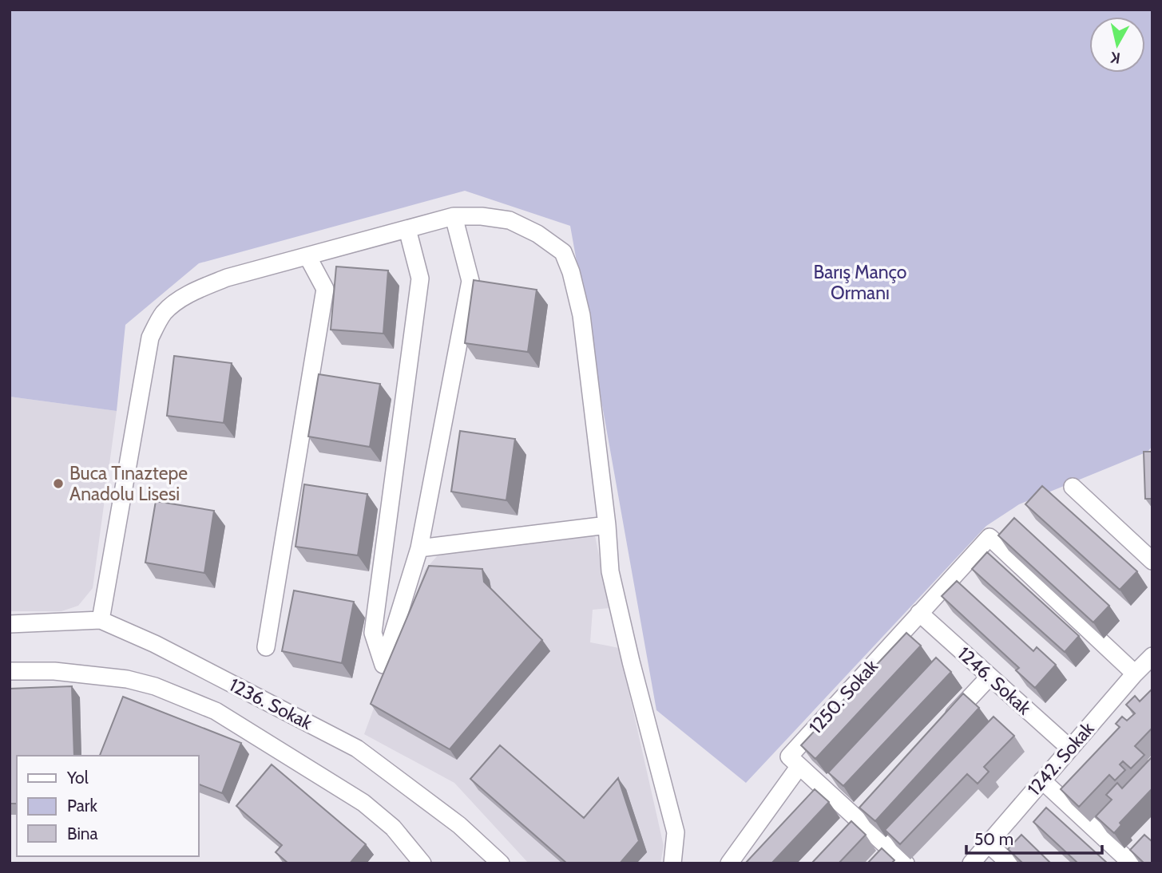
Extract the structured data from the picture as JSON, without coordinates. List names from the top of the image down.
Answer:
{
  "streets": {
    "street": [
      "1246. Sokak",
      "1250. Sokak",
      "1236. Sokak",
      "1242. Sokak"
    ]
  },
  "crossings": [
    ["1246. Sokak", "1250. Sokak"],
    ["1246. Sokak", "1242. Sokak"],
    ["1250. Sokak", "1242. Sokak"]
  ],
  "parks": ["Barış Manço Ormanı"],
  "places": ["Buca Tınaztepe Anadolu Lisesi"],
  "legend": ["Yol", "Park", "Bina"],
  "scale_bar": "50 m",
  "north": "bottom"
}
